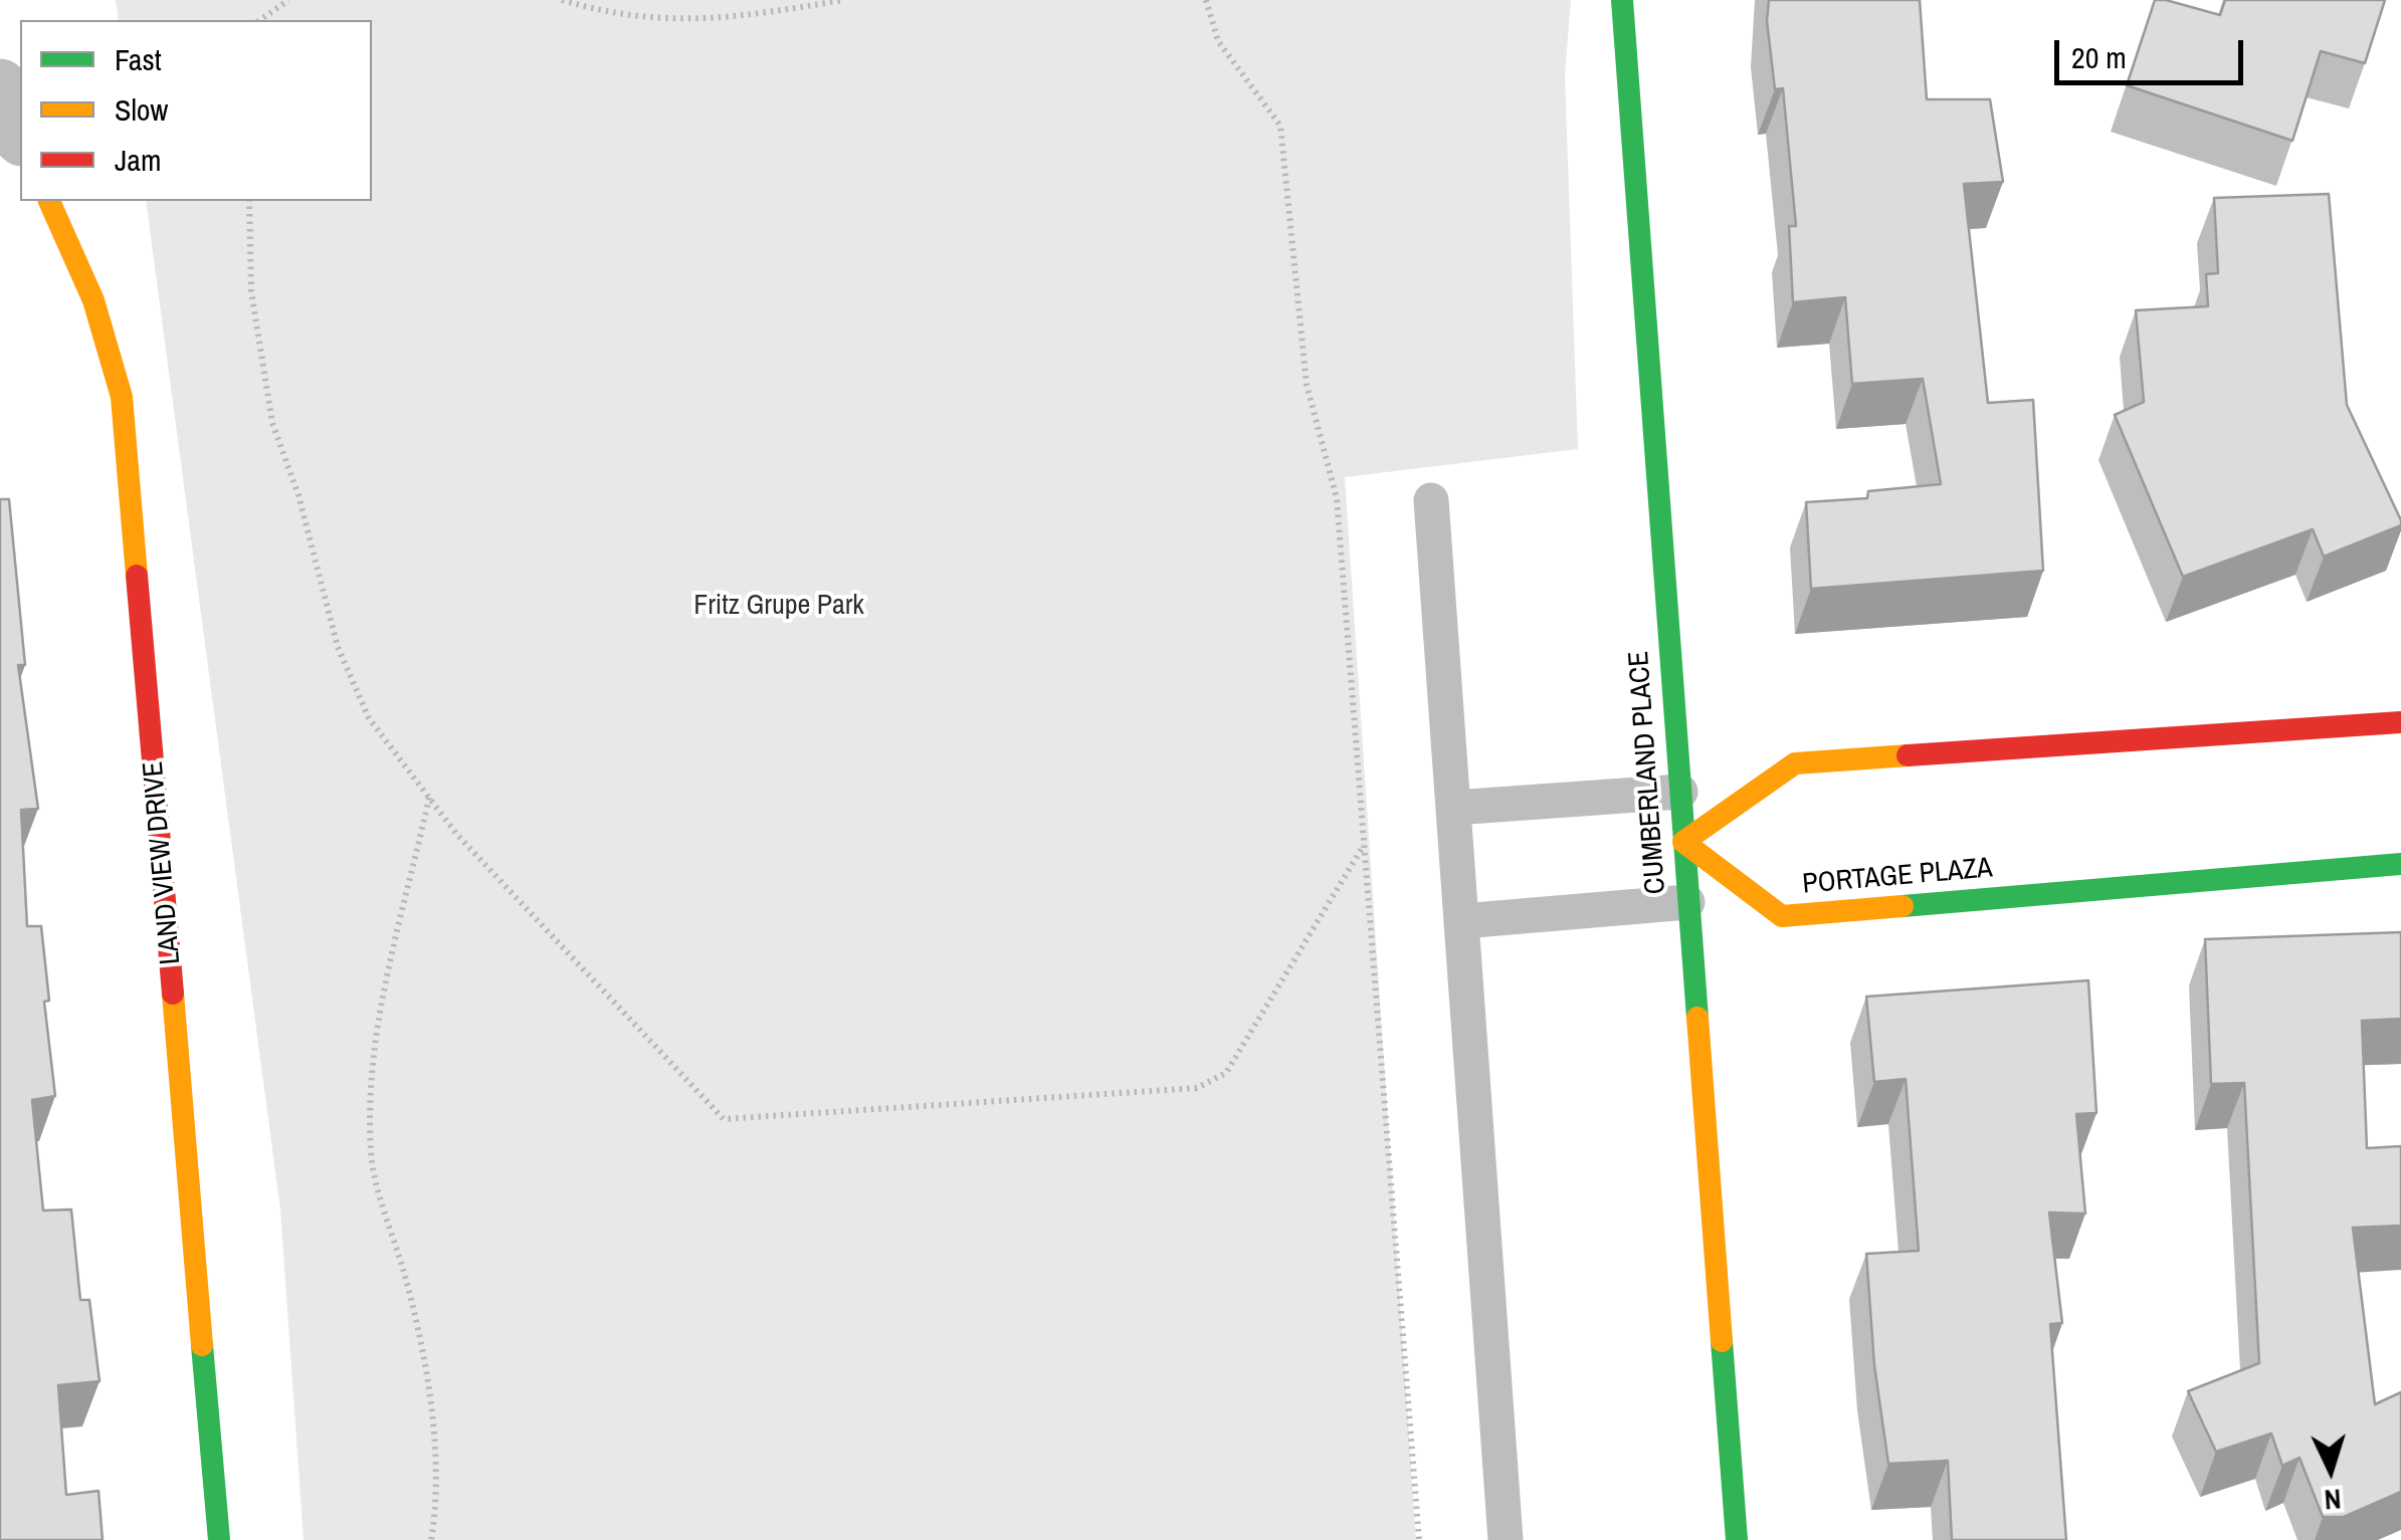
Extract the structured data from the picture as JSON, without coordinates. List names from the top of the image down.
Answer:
{
  "streets": {
    "street": ["CUMBERLAND PLACE", "LAND VIEW DRIVE", "PORTAGE PLAZA"]
  },
  "crossings": [
    ["CUMBERLAND PLACE", "PORTAGE PLAZA"]
  ],
  "parks": ["Fritz Grupe Park"],
  "legend": ["Fast", "Slow", "Jam"],
  "scale_bar": "20 m",
  "north": "bottom"
}
